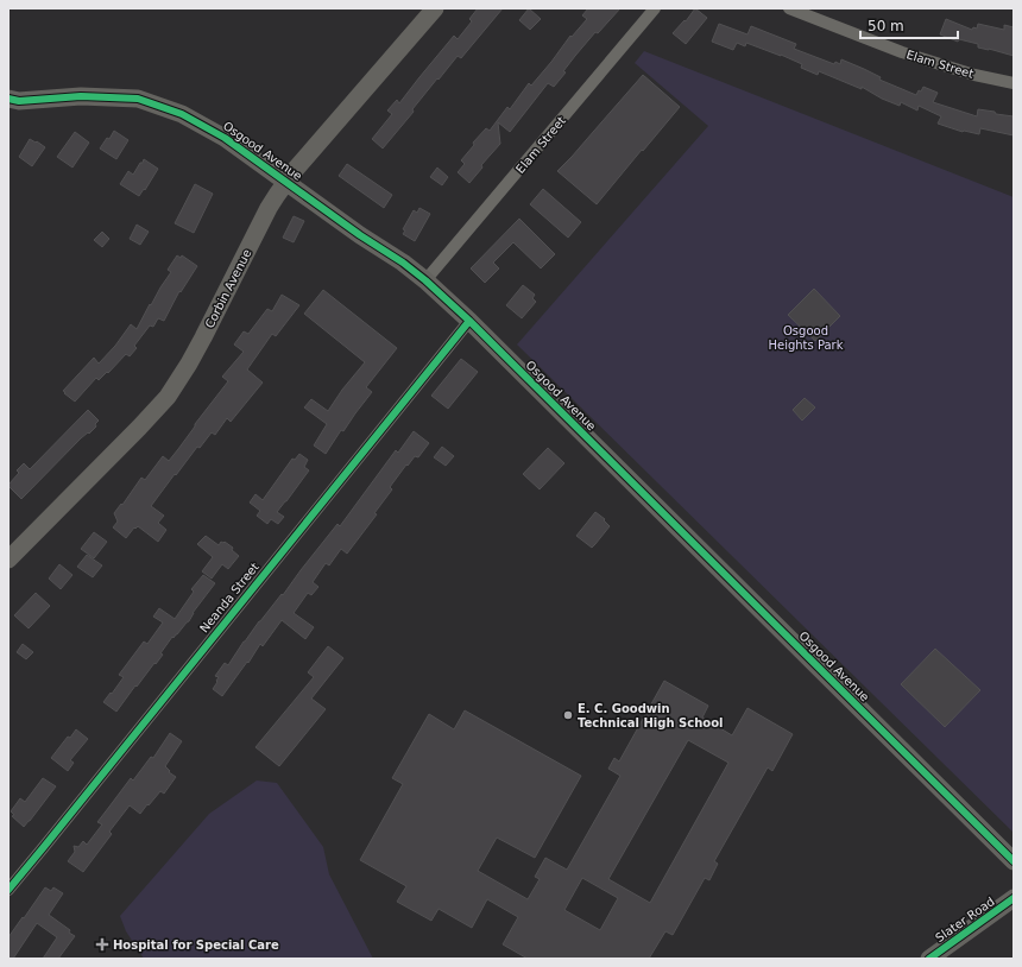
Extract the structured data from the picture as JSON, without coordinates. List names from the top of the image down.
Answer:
{
  "streets": {
    "street": [
      "Elam Street",
      "Osgood Avenue",
      "Corbin Avenue",
      "Neanda Street",
      "Slater Road"
    ]
  },
  "crossings": [
    ["Elam Street", "Osgood Avenue"],
    ["Osgood Avenue", "Corbin Avenue"],
    ["Osgood Avenue", "Neanda Street"]
  ],
  "parks": ["Osgood Heights Park"],
  "places": {
    "other": ["E. C. Goodwin Technical High School"],
    "health": ["Hospital for Special Care"]
  },
  "scale_bar": "50 m"
}
